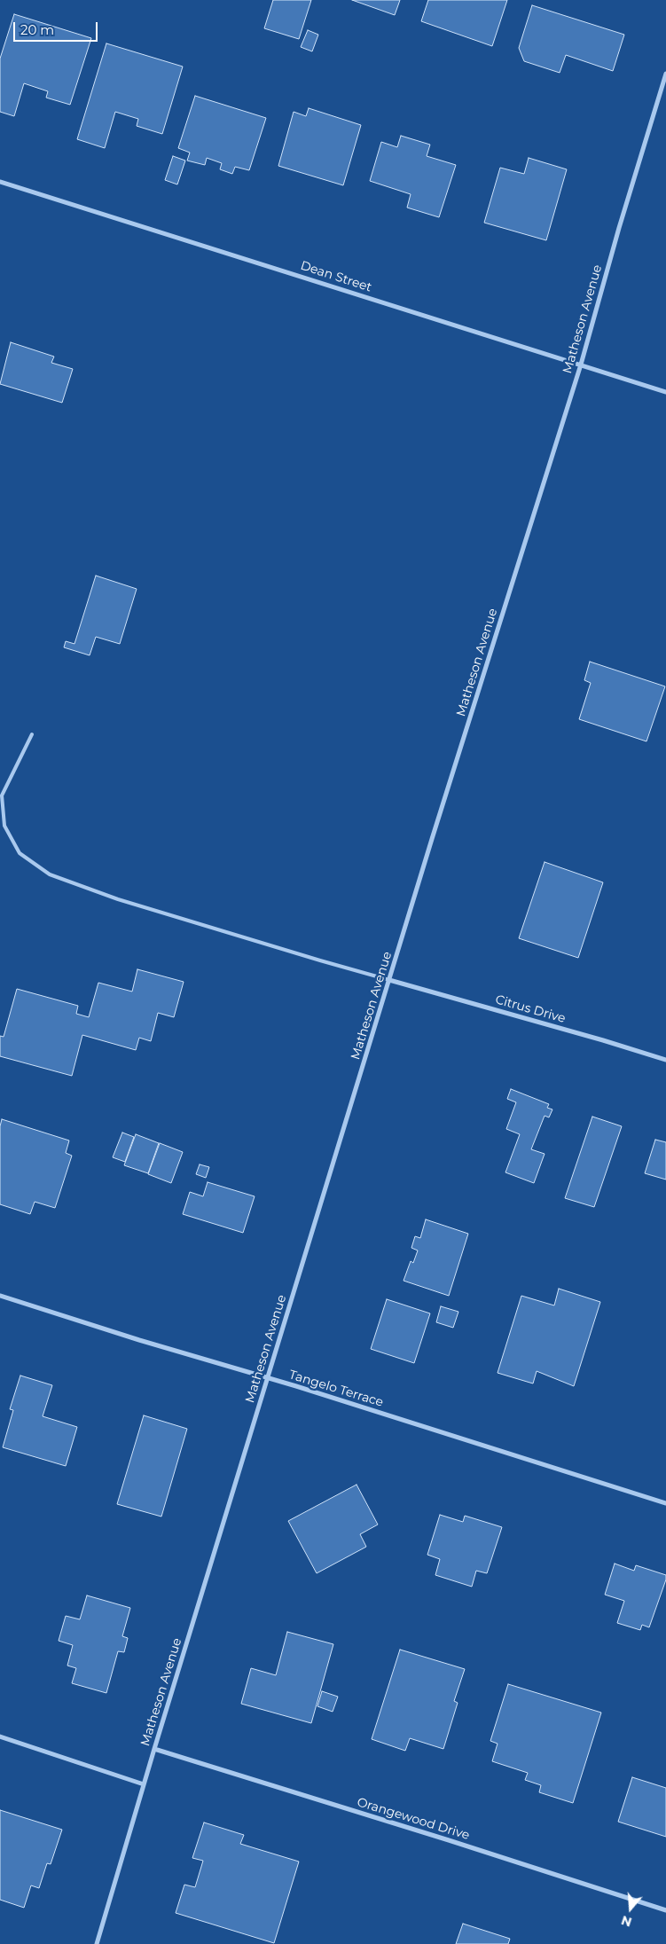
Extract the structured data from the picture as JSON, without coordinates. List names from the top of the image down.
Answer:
{
  "streets": {
    "street": [
      "Dean Street",
      "Matheson Avenue",
      "Citrus Drive",
      "Tangelo Terrace",
      "Orangewood Drive"
    ]
  },
  "crossings": [
    ["Dean Street", "Matheson Avenue"],
    ["Matheson Avenue", "Citrus Drive"],
    ["Matheson Avenue", "Tangelo Terrace"],
    ["Matheson Avenue", "Orangewood Drive"]
  ],
  "scale_bar": "20 m",
  "north": "bottom"
}
